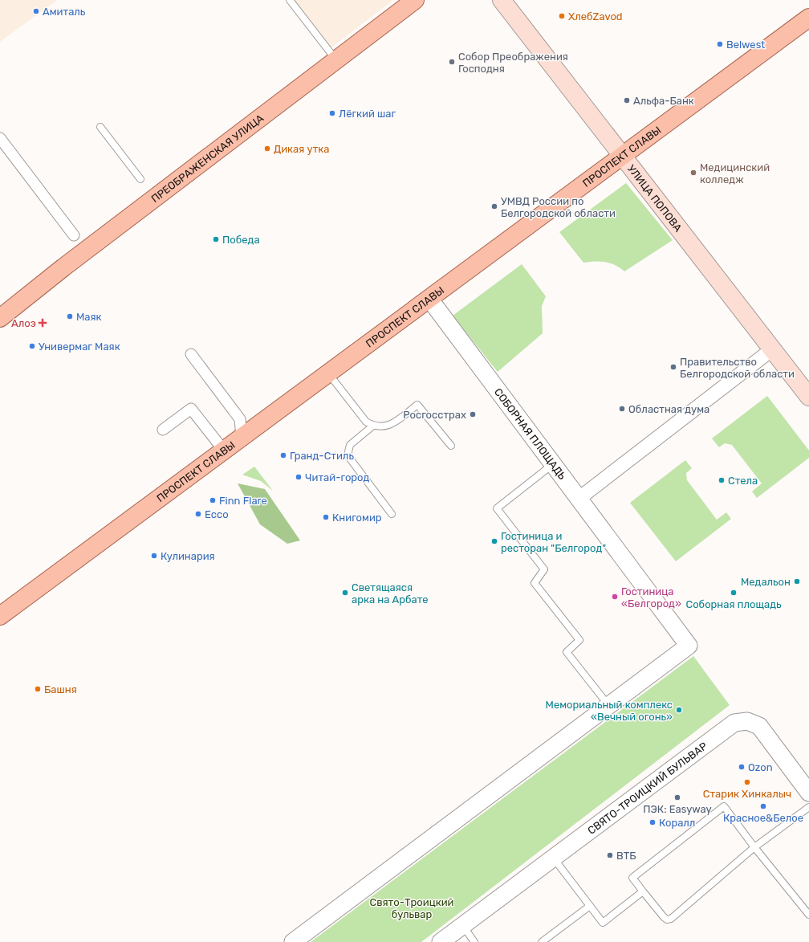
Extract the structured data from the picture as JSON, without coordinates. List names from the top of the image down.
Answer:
{
  "streets": {
    "main road": ["ПРОСПЕКТ СЛАВЫ", "ПРЕОБРАЖЕНСКАЯ УЛИЦА", "УЛИЦА ПОПОВА"],
    "street": ["СОБОРНАЯ ПЛОЩАДЬ", "СВЯТО-ТРОИЦКИЙ БУЛЬВАР"]
  },
  "crossings": [
    ["ПРОСПЕКТ СЛАВЫ", "УЛИЦА ПОПОВА"],
    ["ПРОСПЕКТ СЛАВЫ", "СОБОРНАЯ ПЛОЩАДЬ"]
  ],
  "parks": ["Свято-Троицкий бульвар"],
  "places": {
    "other": [
      "Амиталь",
      "ХлебZavod",
      "Belwest",
      "Собор Преображения Господня",
      "Альфа-Банк",
      "Лёгкий шаг",
      "Дикая утка",
      "Медицинский колледж",
      "УМВД России по Белгородской области",
      "Победа",
      "Маяк",
      "Универмаг Маяк",
      "Правительство Белгородской области",
      "Областная дума",
      "Росгосстрах",
      "Гранд-Стиль",
      "Читай-город",
      "Стела",
      "Finn Flare",
      "Ecco",
      "Книгомир",
      "Гостиница и ресторан \"Белгород\"",
      "Кулинария",
      "Медальон",
      "Светящаяся арка на Арбате",
      "Соборная площадь",
      "Гостиница «Белгород»",
      "Башня",
      "Мемориальный комплекс «Вечный огонь»",
      "Ozon",
      "Старик Хинкалыч",
      "ПЭК: Easyway",
      "Красное&Белое",
      "Коралл",
      "ВТБ"
    ],
    "health": ["Алоэ"]
  }
}
